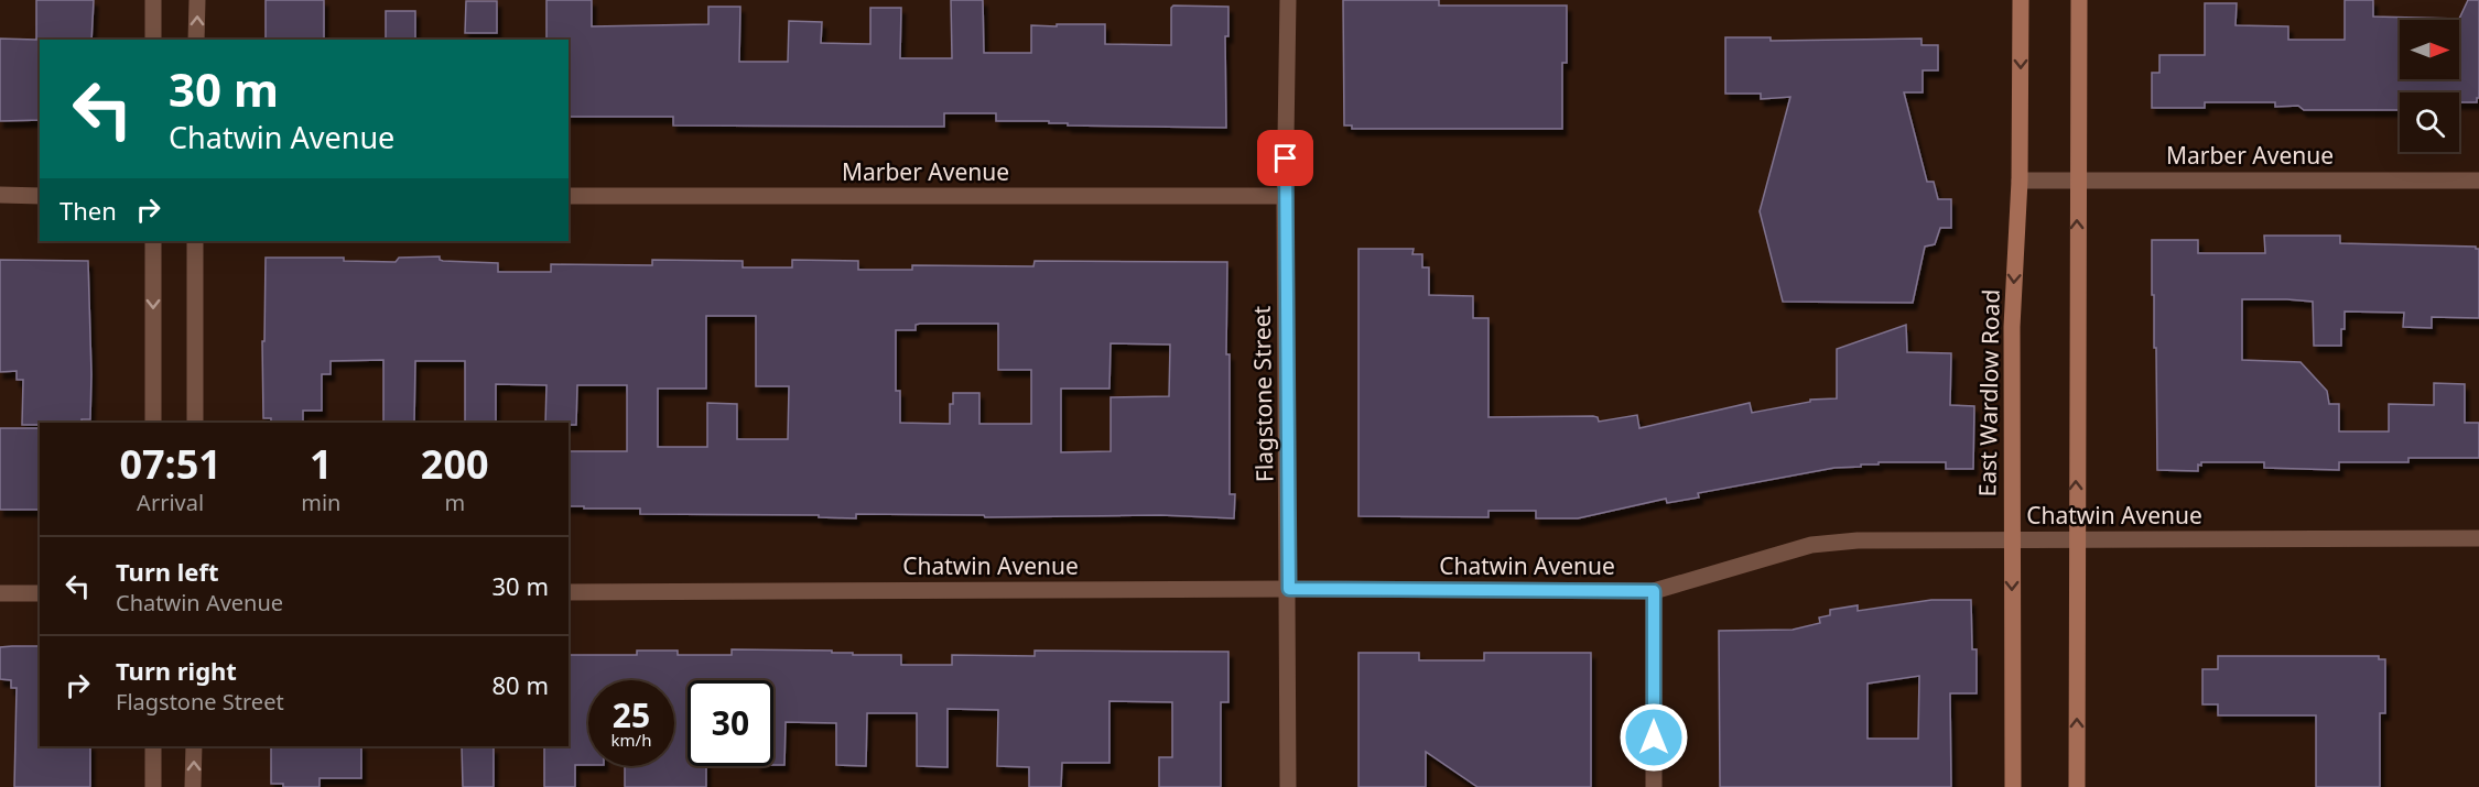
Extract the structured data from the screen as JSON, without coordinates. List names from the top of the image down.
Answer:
{
  "streets": {
    "main road": ["East Wardlow Road"],
    "street": ["Marber Avenue", "Flagstone Street", "Chatwin Avenue"]
  },
  "crossings": [
    ["Marber Avenue", "East Wardlow Road"],
    ["Marber Avenue", "Flagstone Street"],
    ["East Wardlow Road", "Chatwin Avenue"],
    ["Flagstone Street", "Chatwin Avenue"]
  ],
  "north": "right",
  "page": {
    "turn": ["30 m", "Chatwin Avenue"],
    "then": "Then",
    "eta": [
      "07:51",
      "Arrival",
      "1",
      "min",
      "200",
      "m"
    ],
    "list": [
      {
        "name": "Turn left",
        "note": "Chatwin Avenue",
        "value": "30 m"
      },
      {
        "name": "Turn right",
        "note": "Flagstone Street",
        "value": "80 m"
      }
    ],
    "speed": "25 km/h",
    "limit": "30"
  }
}
